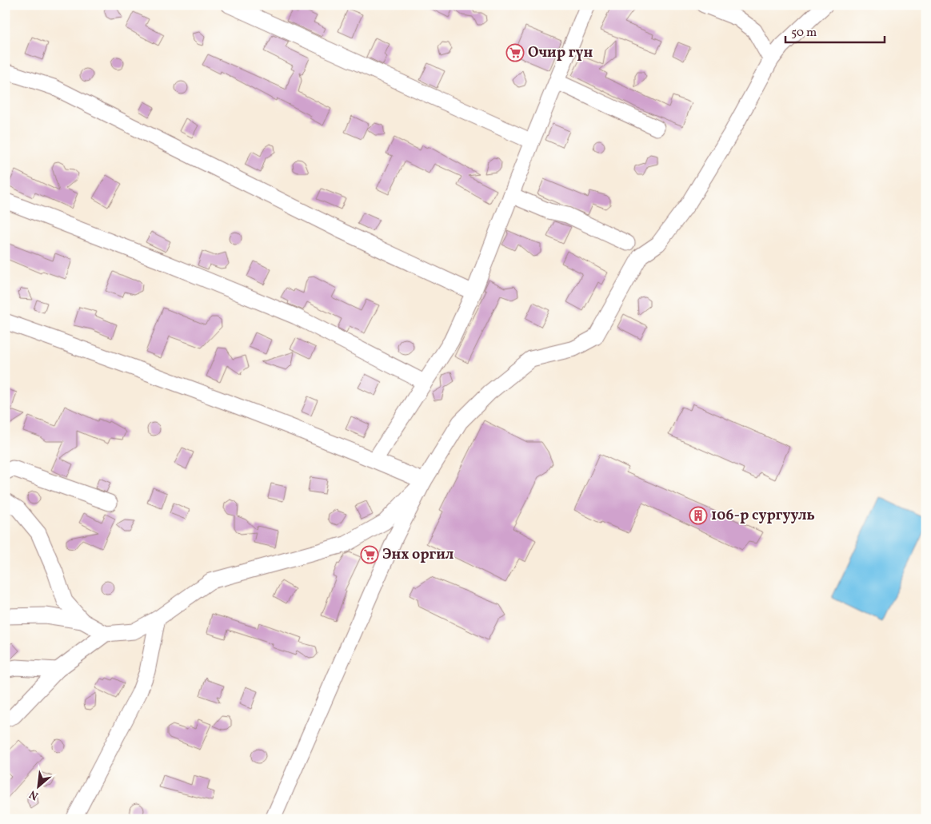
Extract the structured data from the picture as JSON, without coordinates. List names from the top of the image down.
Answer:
{
  "places": {
    "supermarket": ["Очир гүн", "Энх оргил"],
    "building": ["106-р сургууль"]
  },
  "scale_bar": "50 m",
  "north": "bottom left"
}
